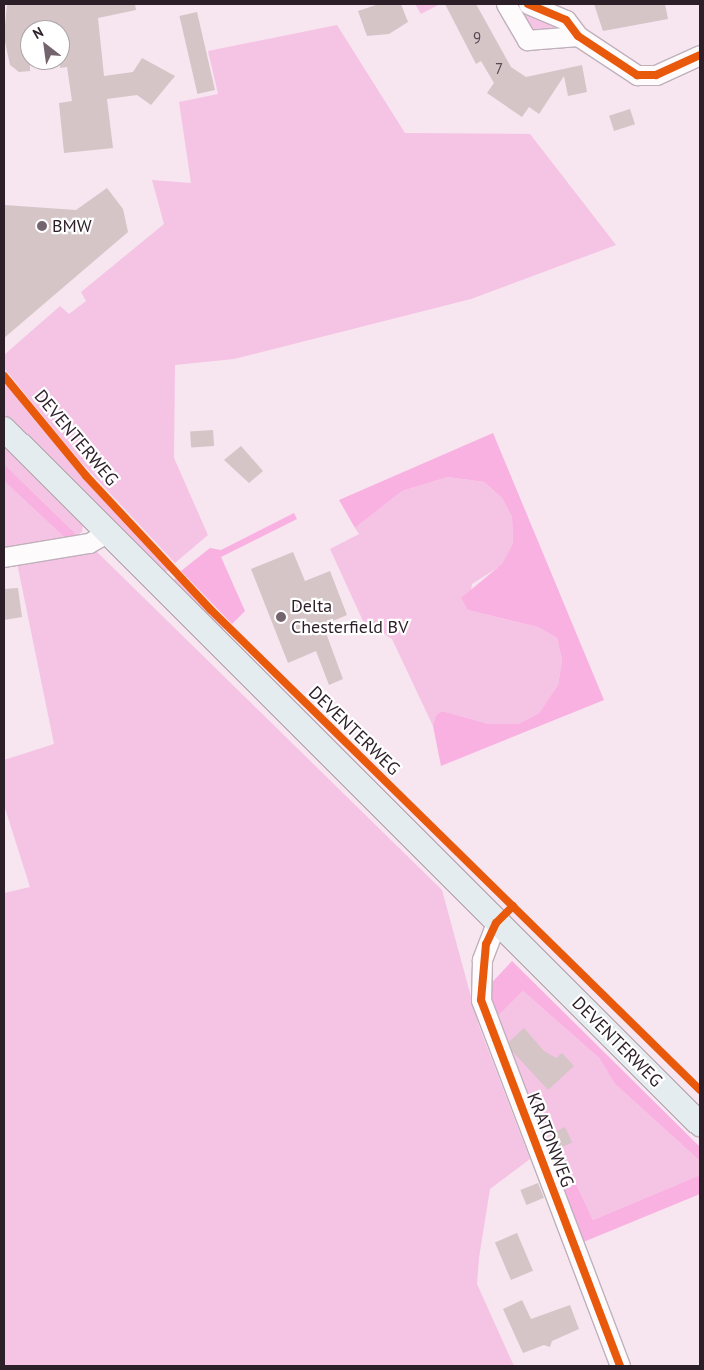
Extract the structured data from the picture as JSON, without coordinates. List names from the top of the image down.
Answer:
{
  "streets": {
    "main road": ["DEVENTERWEG"],
    "street": ["KRATONWEG"]
  },
  "crossings": [
    ["DEVENTERWEG", "KRATONWEG"]
  ],
  "places": ["BMW", "Delta Chesterfield BV"],
  "house_numbers": ["9", "7"],
  "north": "top left"
}
